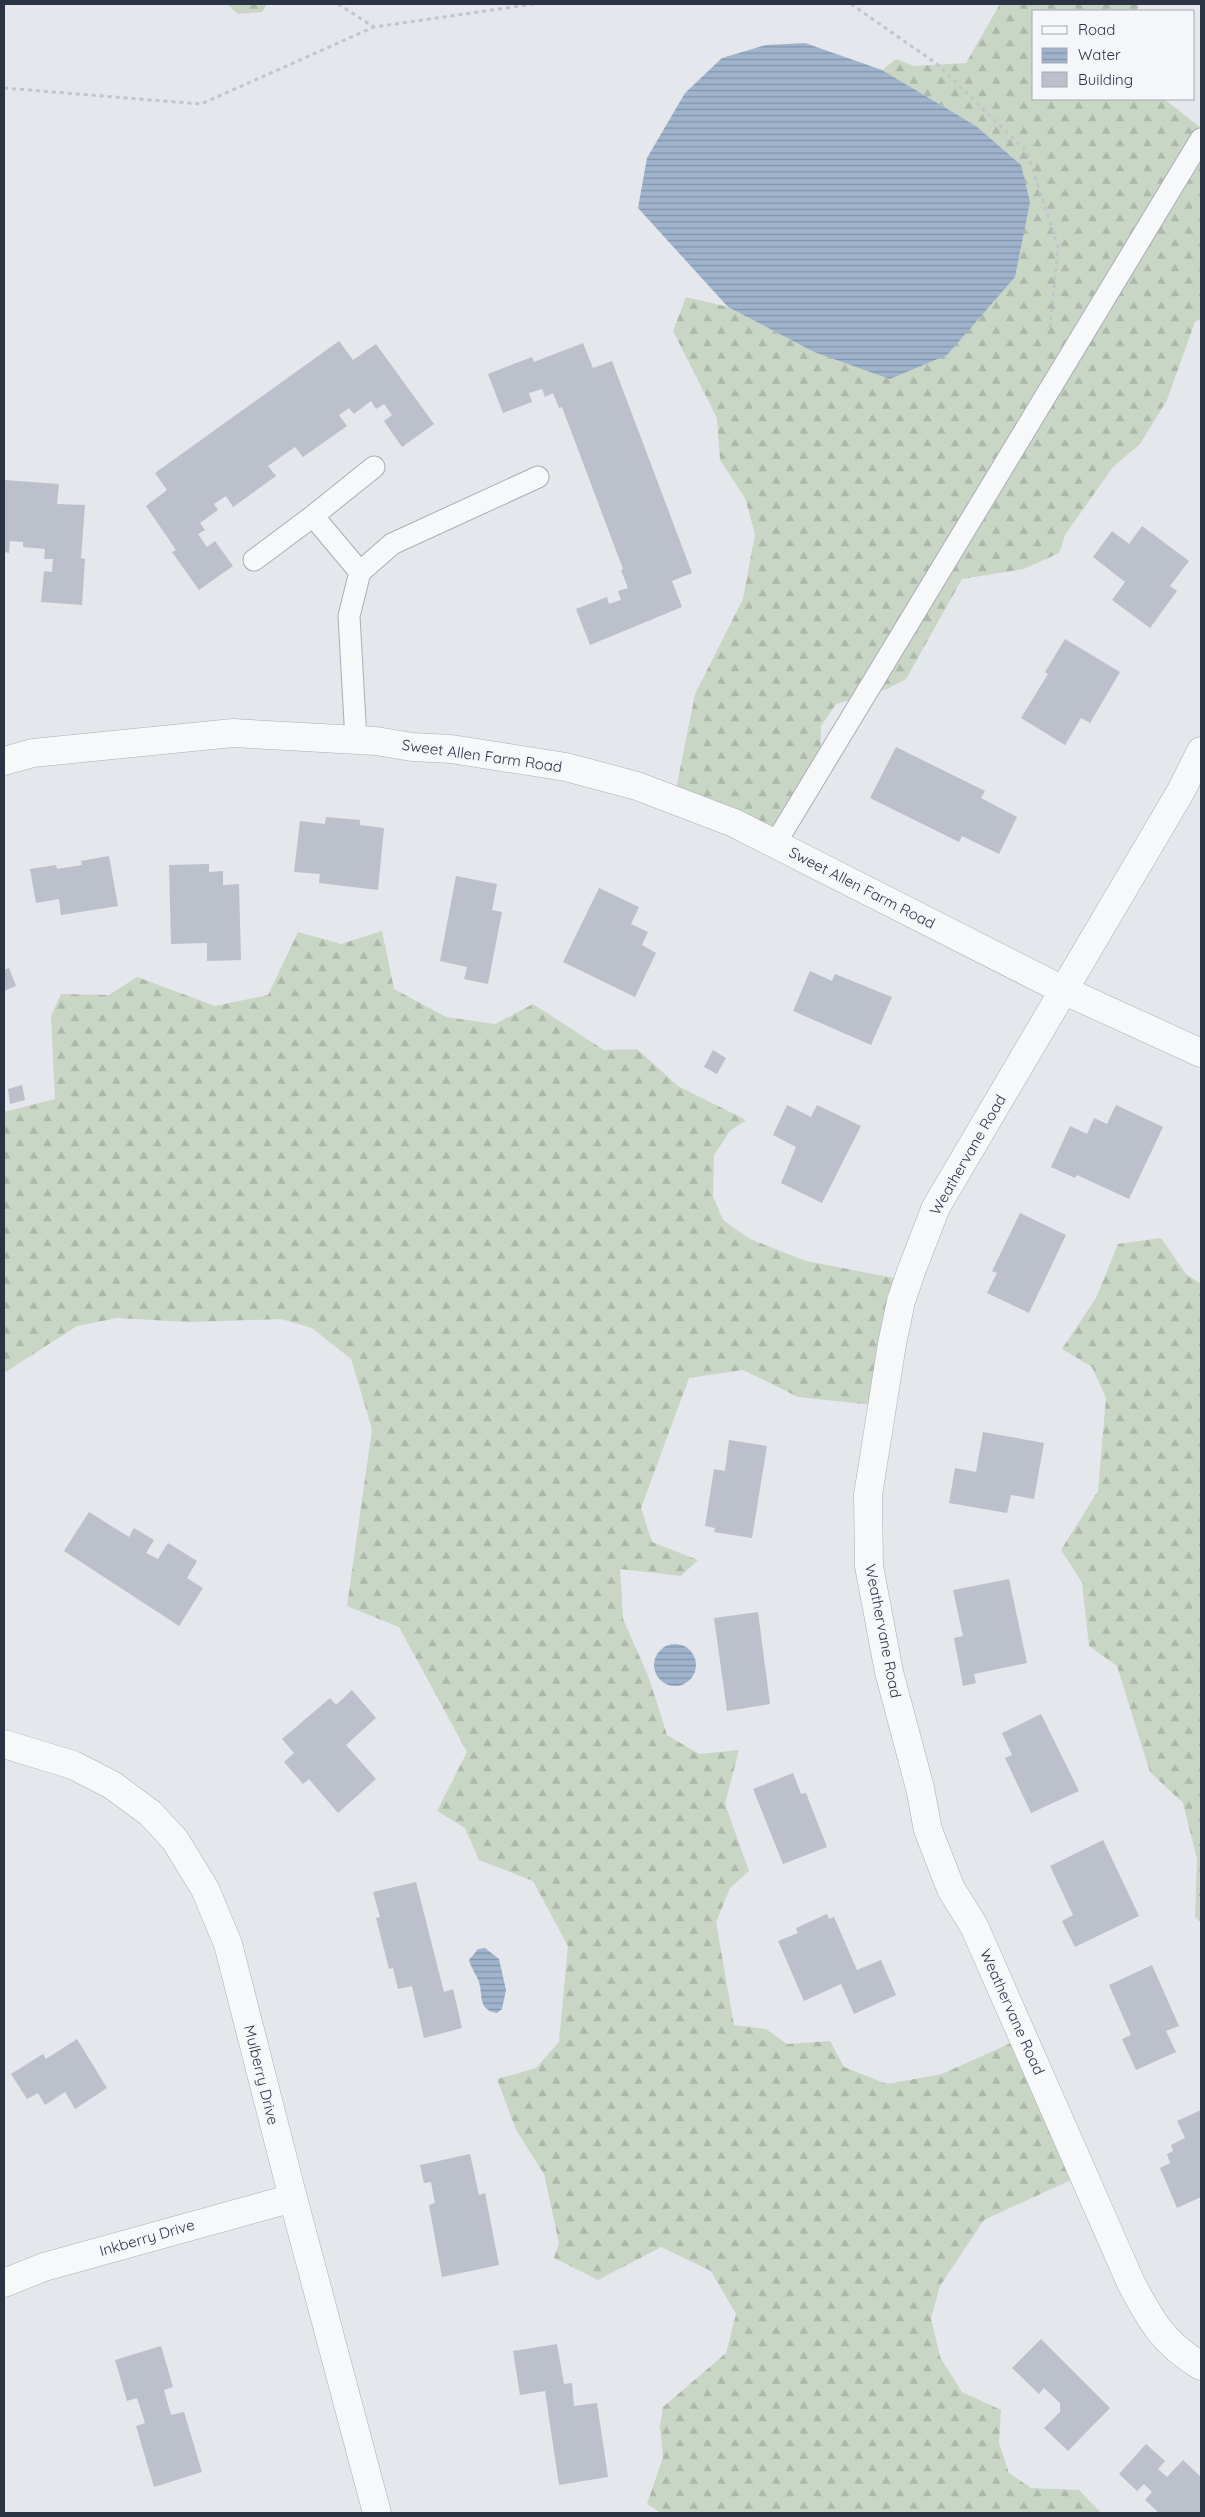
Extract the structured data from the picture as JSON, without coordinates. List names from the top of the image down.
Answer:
{
  "streets": {
    "street": [
      "Sweet Allen Farm Road",
      "Weathervane Road",
      "Mulberry Drive",
      "Inkberry Drive"
    ]
  },
  "crossings": [
    ["Sweet Allen Farm Road", "Weathervane Road"],
    ["Mulberry Drive", "Inkberry Drive"]
  ],
  "legend": ["Road", "Water", "Building"]
}
